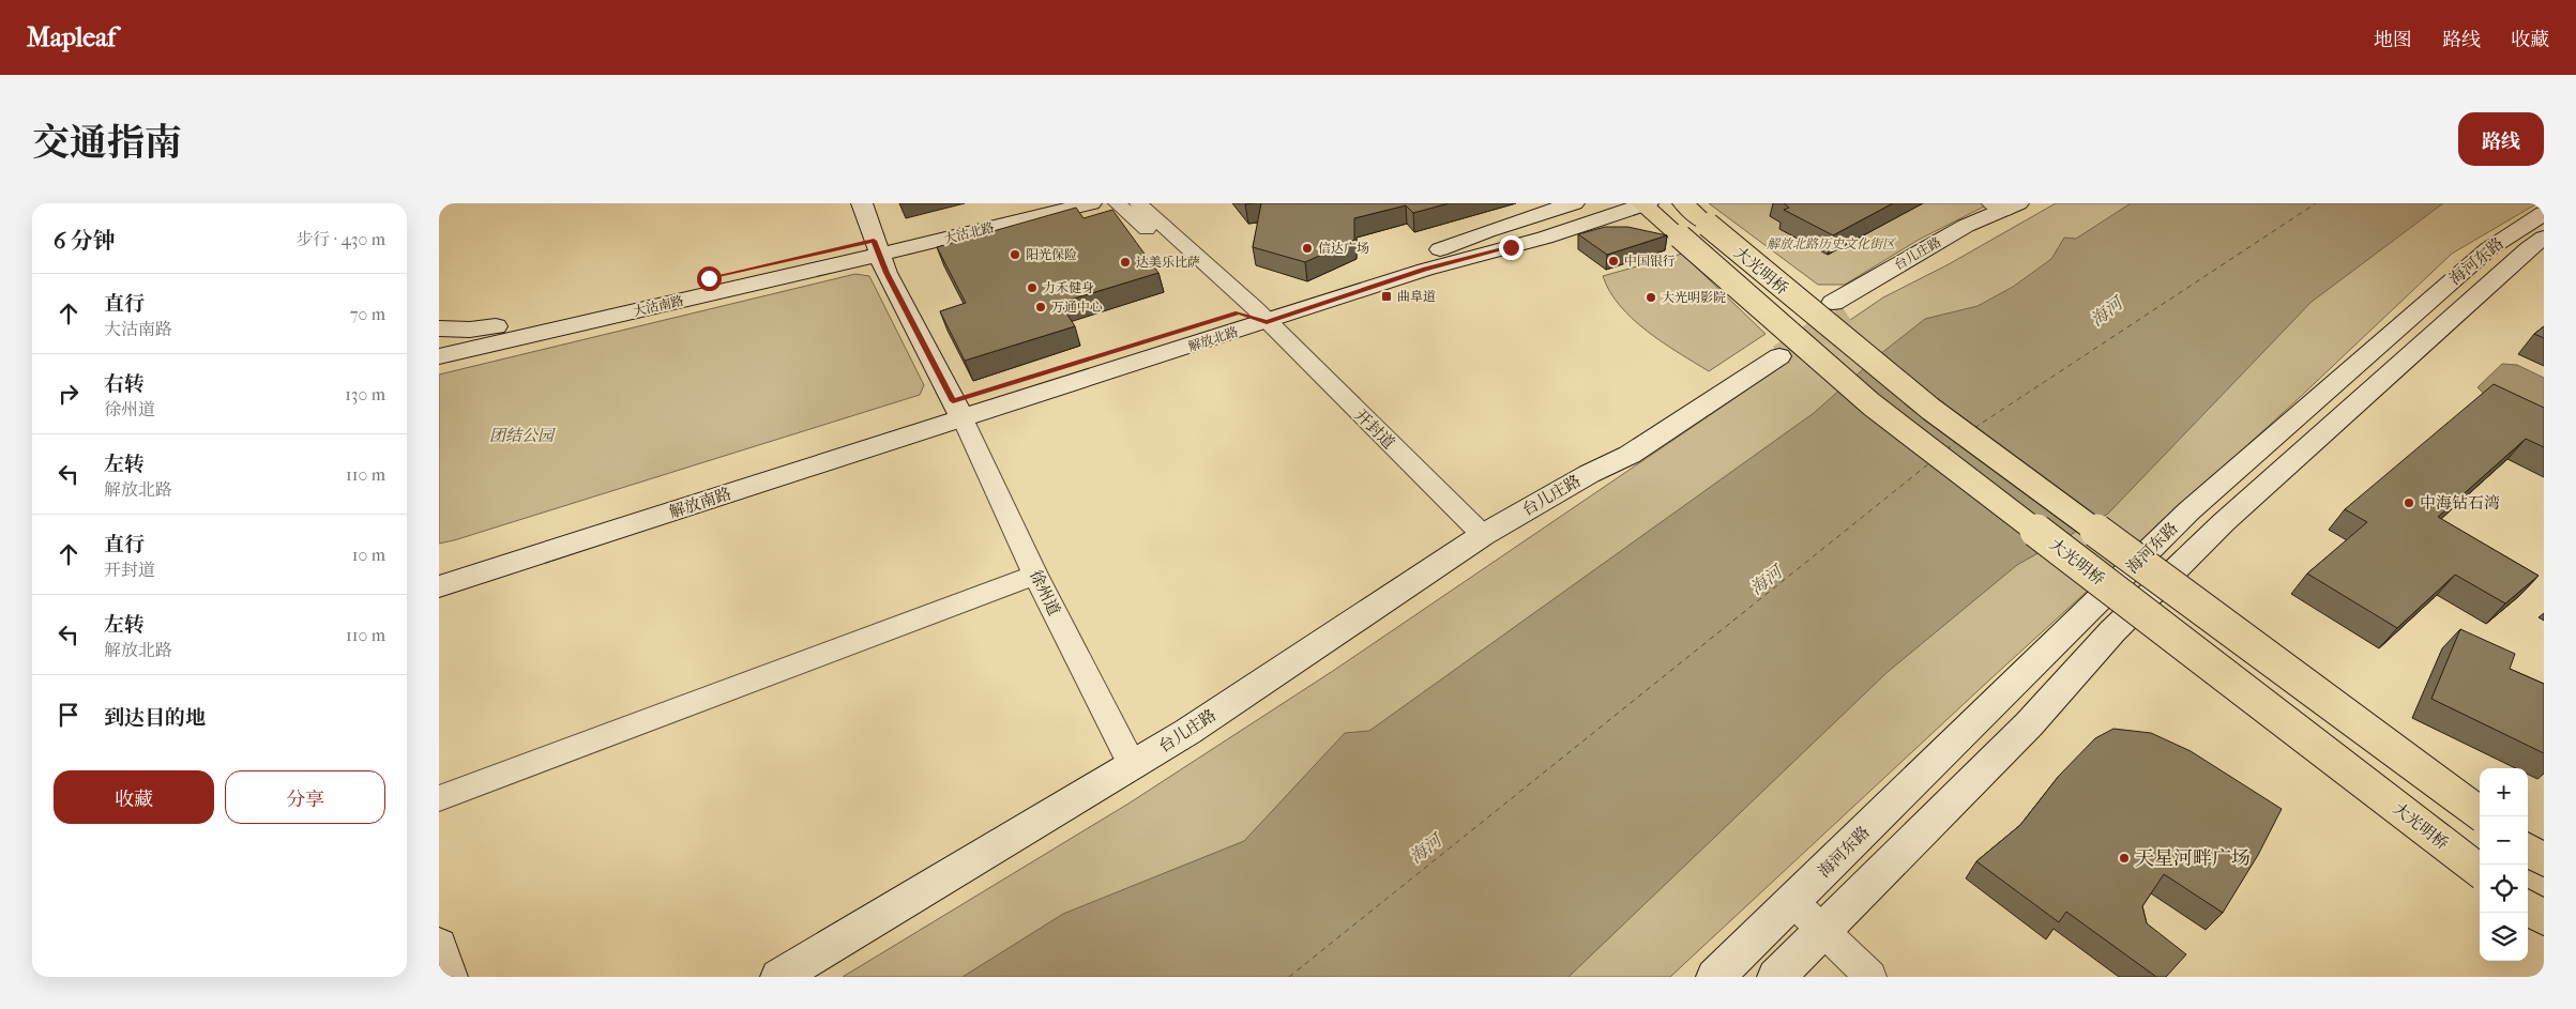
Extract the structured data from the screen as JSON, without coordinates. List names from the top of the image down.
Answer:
{
  "streets": {
    "main road": [
      "大沽北路",
      "台儿庄路",
      "海河东路",
      "大光明桥",
      "大沽南路",
      "解放北路",
      "解放南路",
      "徐州道"
    ],
    "street": ["开封道"]
  },
  "crossings": [
    ["大沽北路", "大沽南路"],
    ["大沽北路", "徐州道"],
    ["台儿庄路", "开封道"],
    ["台儿庄路", "徐州道"],
    ["大光明桥", "解放北路"],
    ["大沽南路", "徐州道"],
    ["解放北路", "开封道"],
    ["解放北路", "解放南路"],
    ["解放北路", "徐州道"],
    ["解放南路", "徐州道"]
  ],
  "water": ["海河"],
  "parks": ["解放北路历史文化街区", "团结公园"],
  "places": {
    "other": [
      "信达广场",
      "阳光保险",
      "中国银行",
      "达美乐比萨",
      "力禾健身",
      "大光明影院",
      "万通中心",
      "中海钻石湾",
      "天星河畔广场"
    ],
    "transit": ["曲阜道"]
  },
  "page": {
    "header": "Mapleaf",
    "nav": ["地图", "路线", "收藏"],
    "title": "交通指南",
    "buttons": [
      "路线",
      ["收藏", "分享"]
    ],
    "heading": ["6 分钟", "步行 · 430 m"],
    "list": [
      ["直行", "大沽南路", "70 m"],
      ["右转", "徐州道", "130 m"],
      ["左转", "解放北路", "110 m"],
      ["直行", "开封道", "10 m"],
      ["左转", "解放北路", "110 m"],
      "到达目的地"
    ],
    "map_buttons": ["+", "−"]
  }
}
